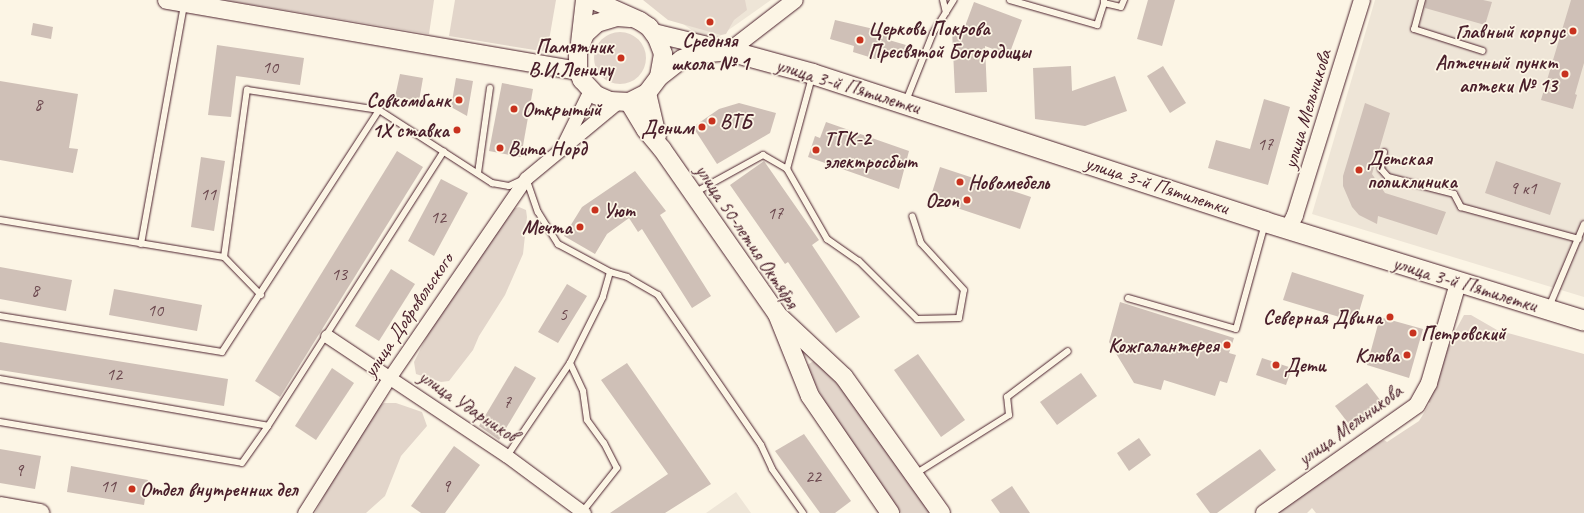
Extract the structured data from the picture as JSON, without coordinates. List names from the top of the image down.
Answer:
{
  "streets": {
    "main road": ["улица 3-й Пятилетки", "улица 50-летия Октября"],
    "street": ["улица Мельникова", "улица Добровольского", "улица Ударников"]
  },
  "crossings": [
    ["улица 3-й Пятилетки", "улица Мельникова"],
    ["улица Добровольского", "улица Ударников"]
  ],
  "places": [
    "Средняя школа № 1",
    "Главный корпус",
    "Церковь Покрова Пресвятой Богородицы",
    "Памятник В.И.Ленину",
    "Аптечный пункт аптеки № 13",
    "Совкомбанк",
    "Открытый",
    "ВТБ",
    "Деним",
    "1Х ставка",
    "Вита Норд",
    "ТГК-2 электросбыт",
    "Детская поликлиника",
    "Новомебель",
    "Ozon",
    "Уют",
    "Мечта",
    "Северная Двина",
    "Петровский",
    "Кожгалантерея",
    "Клюва",
    "Дети",
    "Отдел внутренних дел"
  ],
  "house_numbers": [
    "10",
    "8",
    "17",
    "9 к1",
    "11",
    "17",
    "12",
    "13",
    "8",
    "10",
    "5",
    "12",
    "7",
    "9",
    "22",
    "11",
    "9"
  ]
}
